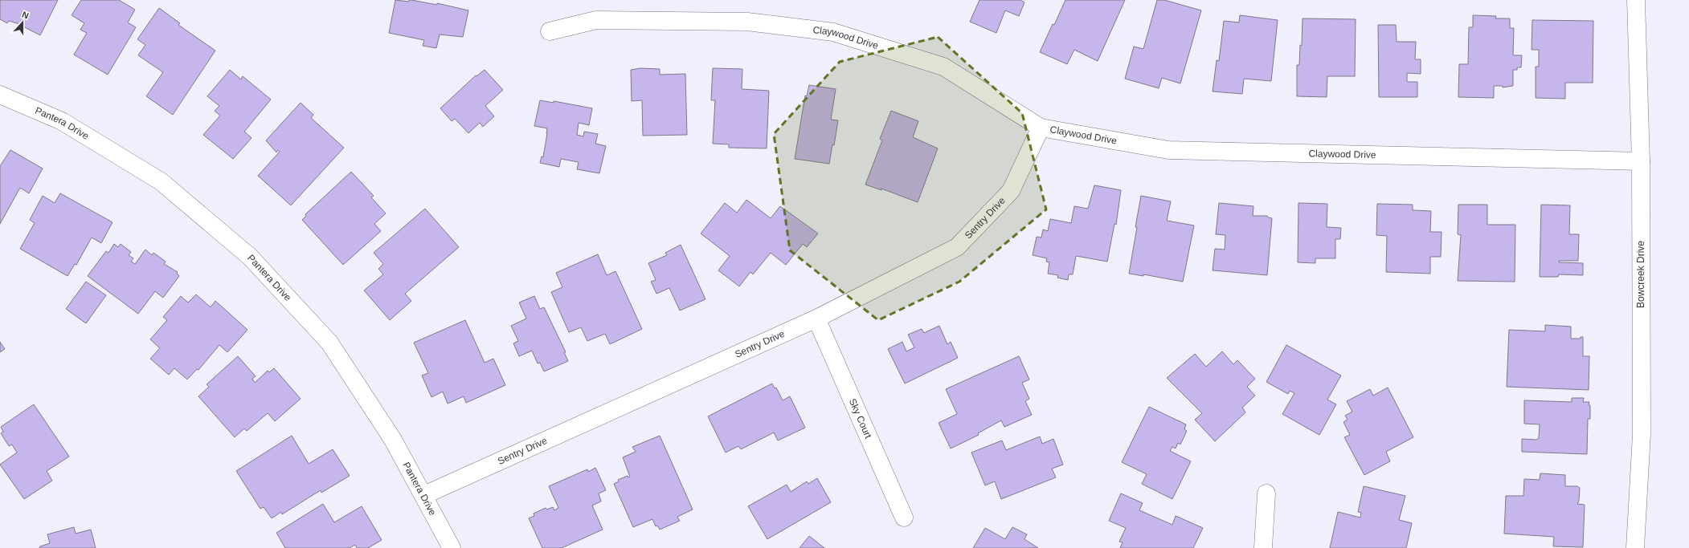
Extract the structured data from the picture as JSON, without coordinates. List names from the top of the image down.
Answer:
{
  "streets": {
    "street": [
      "Claywood Drive",
      "Pantera Drive",
      "Sentry Drive",
      "Bowcreek Drive",
      "Sky Court"
    ]
  },
  "crossings": [
    ["Claywood Drive", "Sentry Drive"],
    ["Claywood Drive", "Bowcreek Drive"],
    ["Pantera Drive", "Sentry Drive"],
    ["Sentry Drive", "Sky Court"]
  ],
  "north": "top"
}
